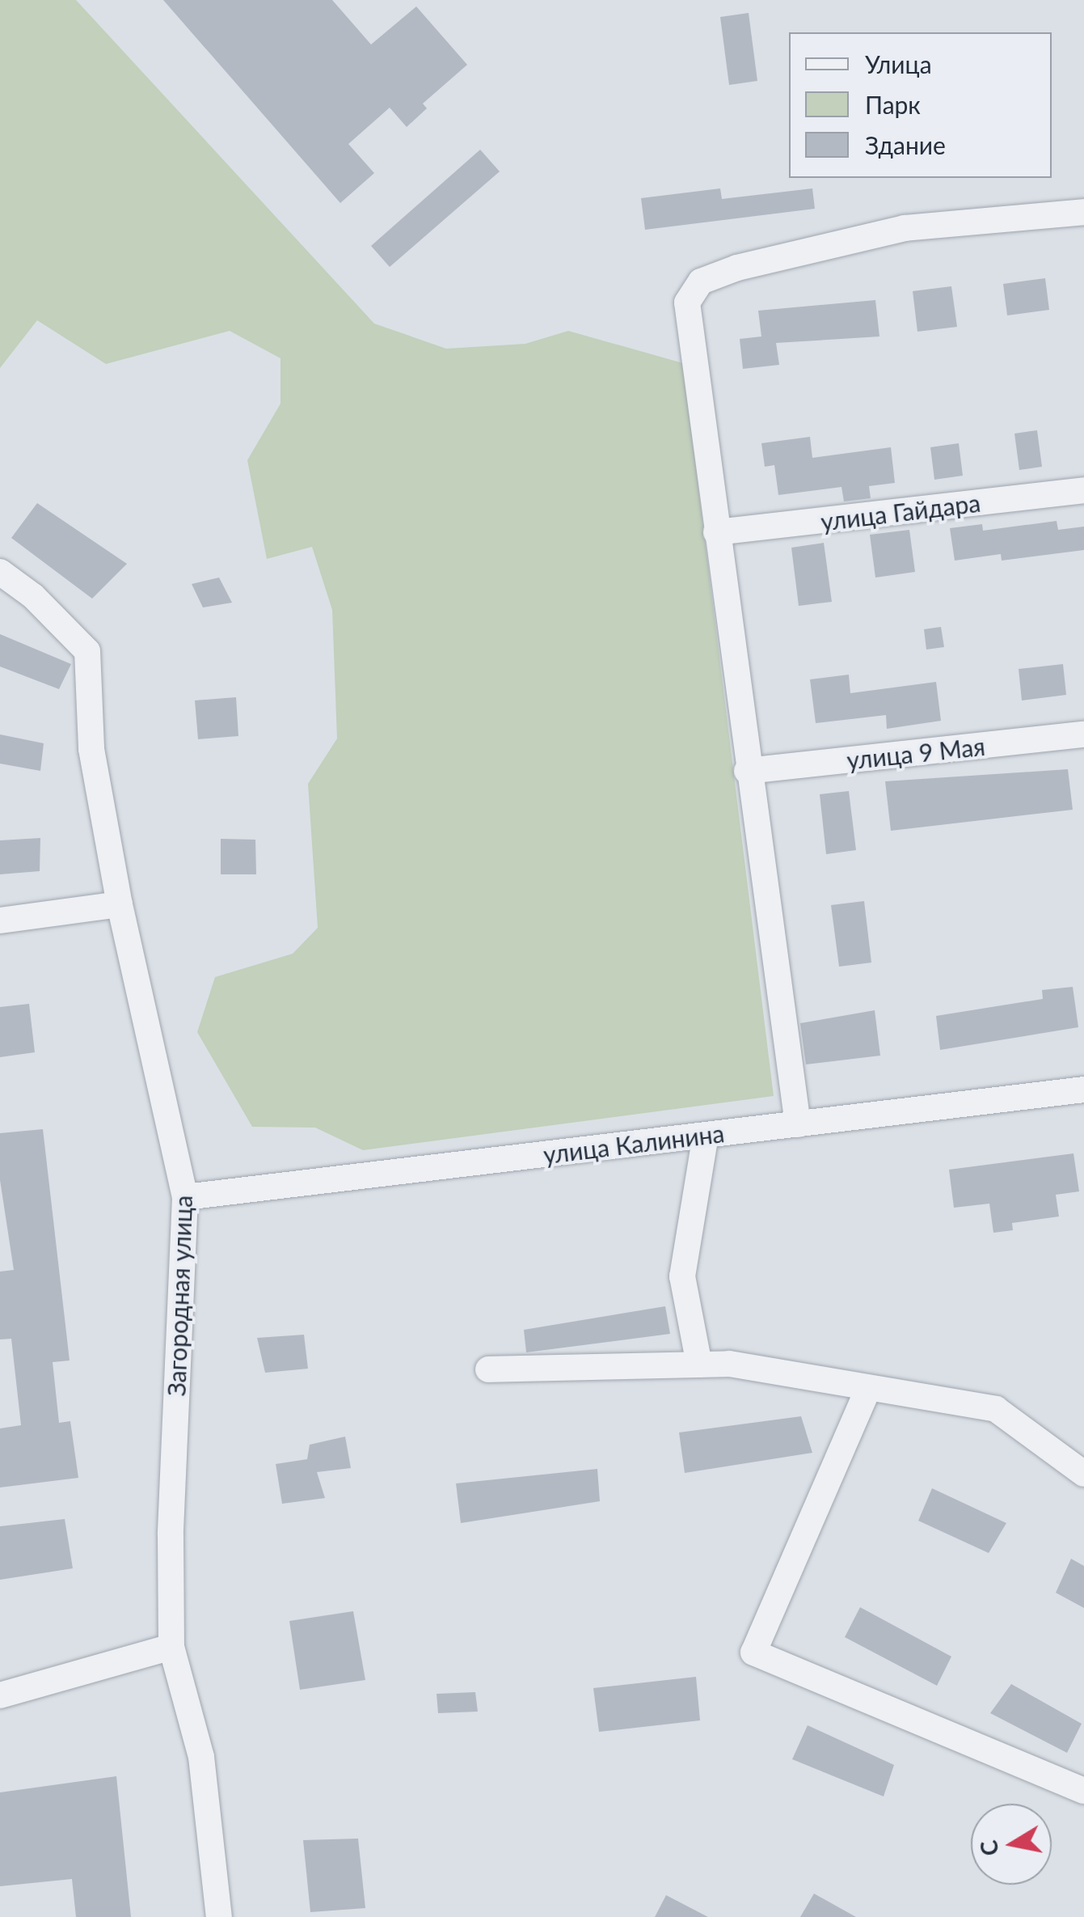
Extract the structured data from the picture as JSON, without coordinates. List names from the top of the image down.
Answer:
{
  "streets": {
    "street": [
      "улица Гайдара",
      "улица 9 Мая",
      "улица Калинина",
      "Загородная улица"
    ]
  },
  "crossings": [
    ["улица Калинина", "Загородная улица"]
  ],
  "legend": ["Улица", "Парк", "Здание"],
  "north": "left"
}
